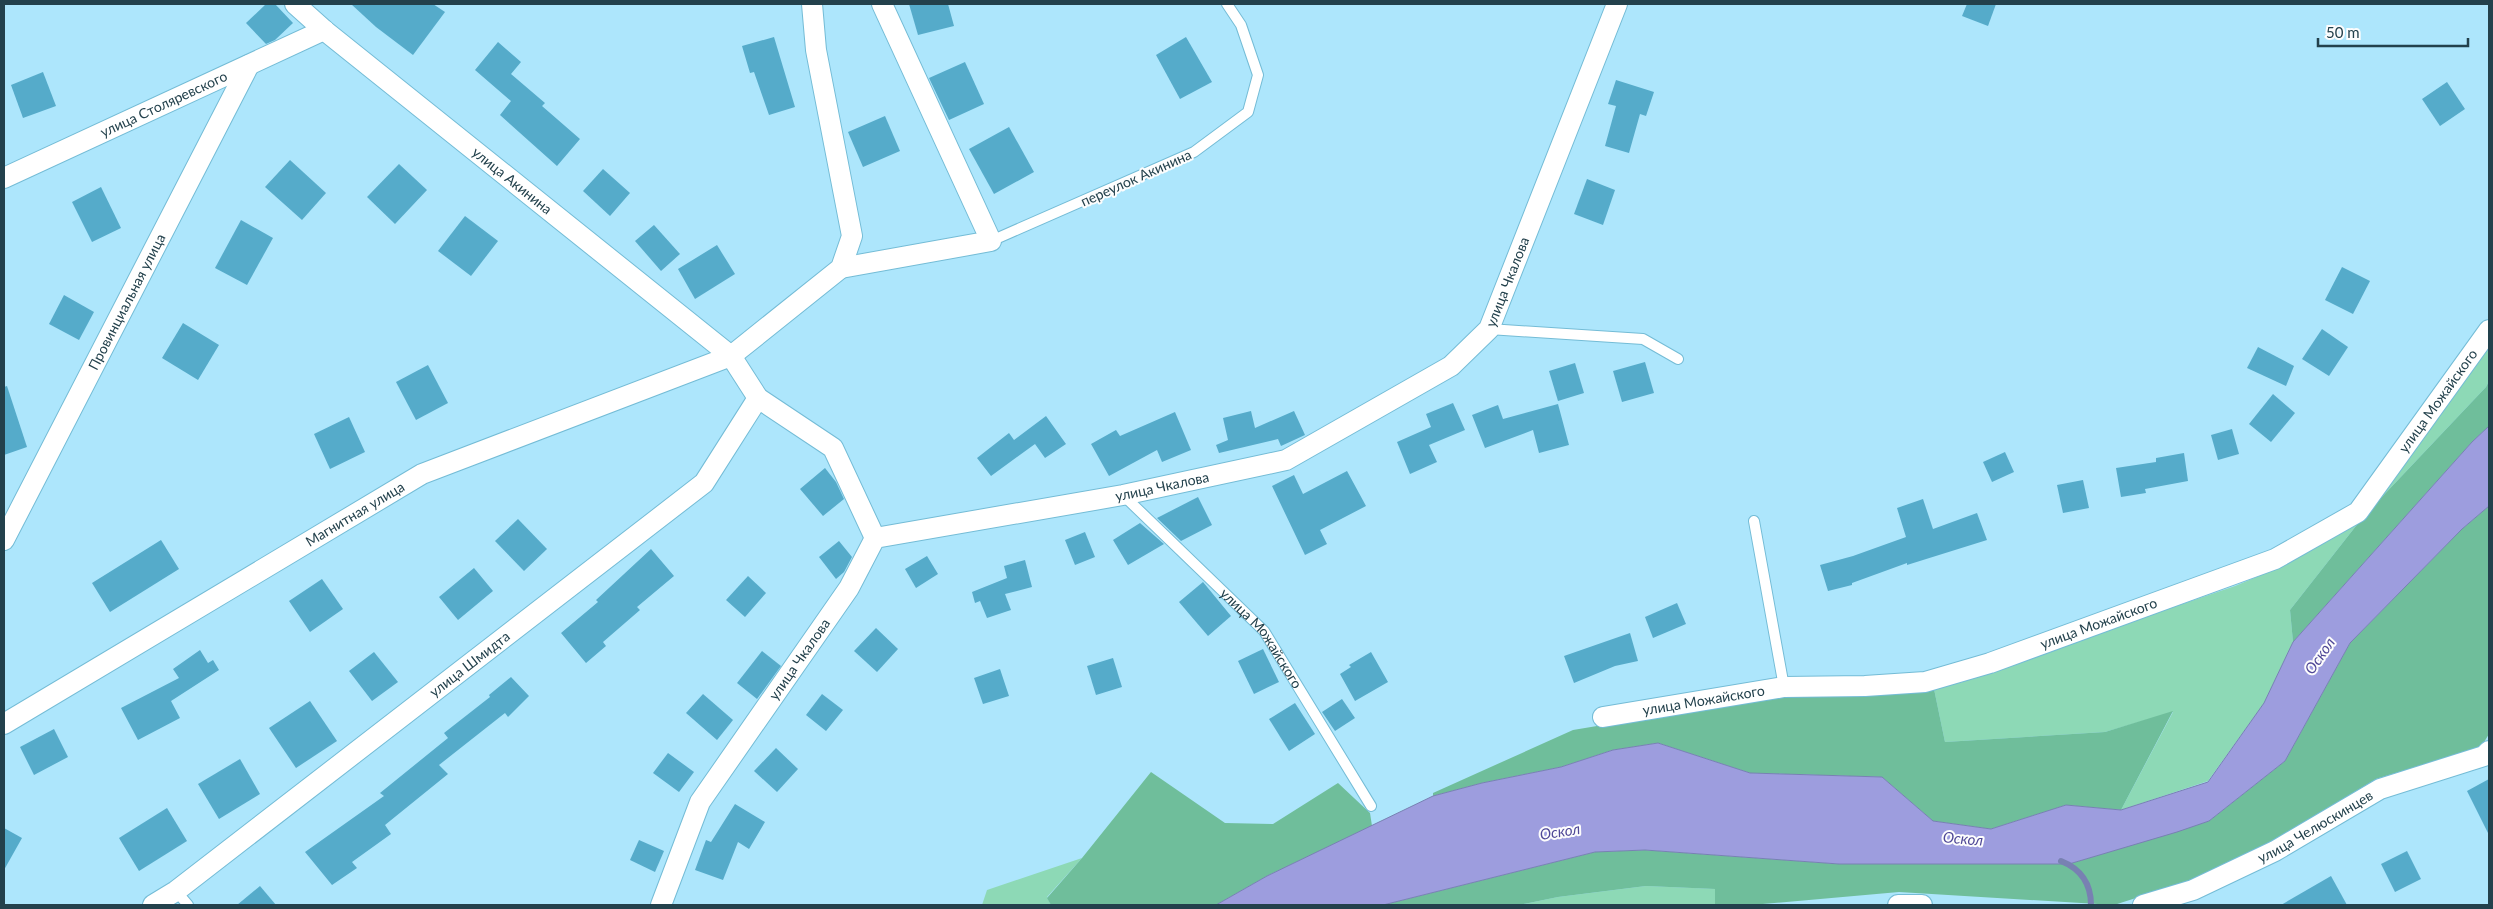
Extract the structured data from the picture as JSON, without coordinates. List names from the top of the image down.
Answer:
{
  "streets": {
    "street": [
      "улица Столяревского",
      "улица Акинина",
      "улица Чкалова",
      "Провинциальная улица",
      "улица Можайского",
      "Магнитная улица",
      "улица Шмидта",
      "улица Челюскинцев"
    ],
    "lane": ["переулок Акинина"]
  },
  "crossings": [
    ["улица Столяревского", "улица Акинина"],
    ["улица Столяревского", "Провинциальная улица"],
    ["улица Акинина", "улица Чкалова"],
    ["улица Акинина", "Магнитная улица"],
    ["улица Акинина", "улица Шмидта"],
    ["улица Чкалова", "улица Можайского"]
  ],
  "water": ["Оскол"],
  "scale_bar": "50 m"
}
